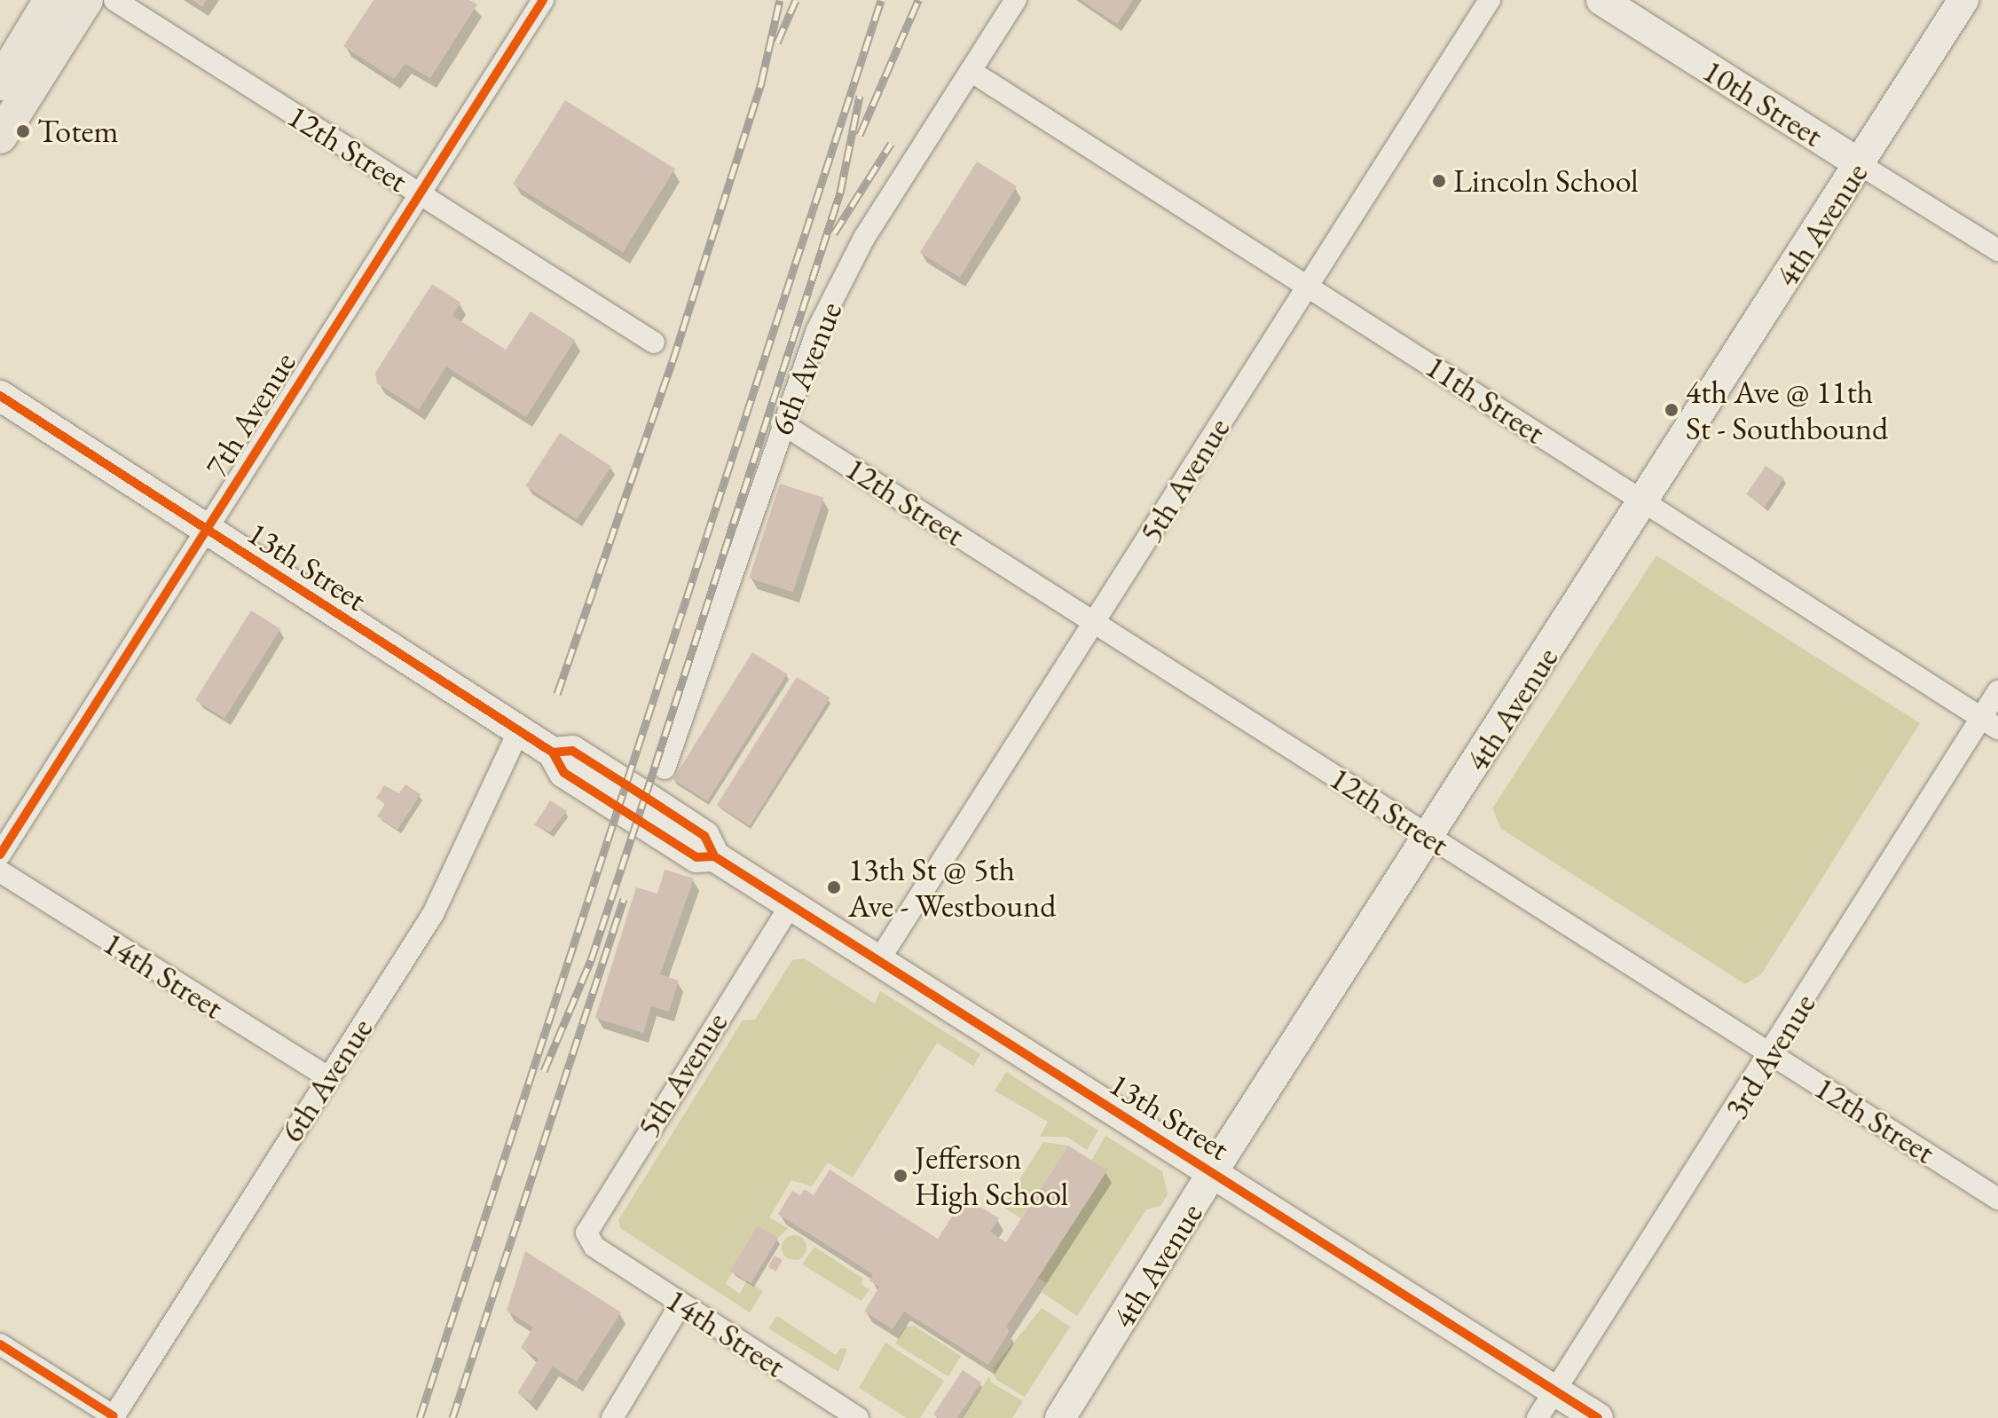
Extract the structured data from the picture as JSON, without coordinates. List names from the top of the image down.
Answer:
{
  "streets": {
    "street": [
      "10th Street",
      "12th Street",
      "4th Avenue",
      "6th Avenue",
      "11th Street",
      "7th Avenue",
      "5th Avenue",
      "13th Street",
      "14th Street",
      "3rd Avenue"
    ]
  },
  "crossings": [
    ["10th Street", "4th Avenue"],
    ["12th Street", "4th Avenue"],
    ["12th Street", "6th Avenue"],
    ["12th Street", "7th Avenue"],
    ["12th Street", "5th Avenue"],
    ["12th Street", "3rd Avenue"],
    ["4th Avenue", "11th Street"],
    ["4th Avenue", "13th Street"],
    ["6th Avenue", "11th Street"],
    ["6th Avenue", "13th Street"],
    ["6th Avenue", "14th Street"],
    ["11th Street", "5th Avenue"],
    ["11th Street", "3rd Avenue"],
    ["7th Avenue", "13th Street"],
    ["5th Avenue", "13th Street"],
    ["5th Avenue", "14th Street"],
    ["13th Street", "3rd Avenue"]
  ],
  "places": [
    "Totem",
    "Lincoln School",
    "4th Ave @ 11th St - Southbound",
    "13th St @ 5th Ave - Westbound",
    "Jefferson High School"
  ]
}
